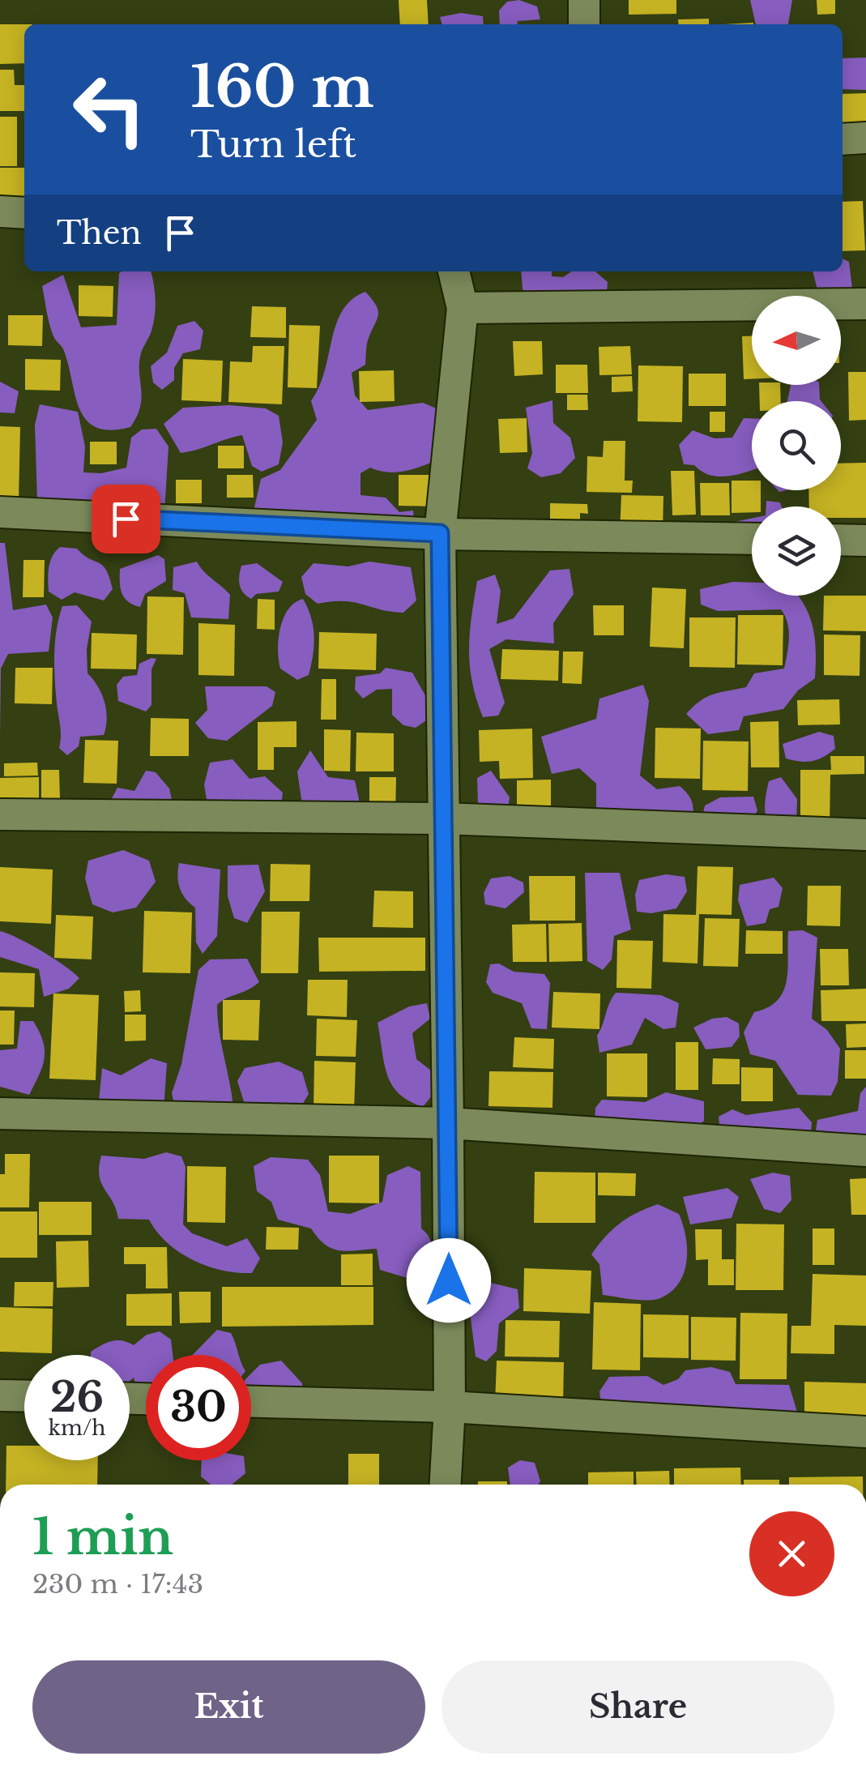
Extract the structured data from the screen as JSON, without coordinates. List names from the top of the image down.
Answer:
{
  "north": "left",
  "page": {
    "turn": ["160 m", "Turn left"],
    "then": "Then",
    "speed": "26 km/h",
    "limit": "30",
    "heading": ["1 min", "230 m · 17:43"],
    "buttons": ["Exit", "Share"]
  }
}
